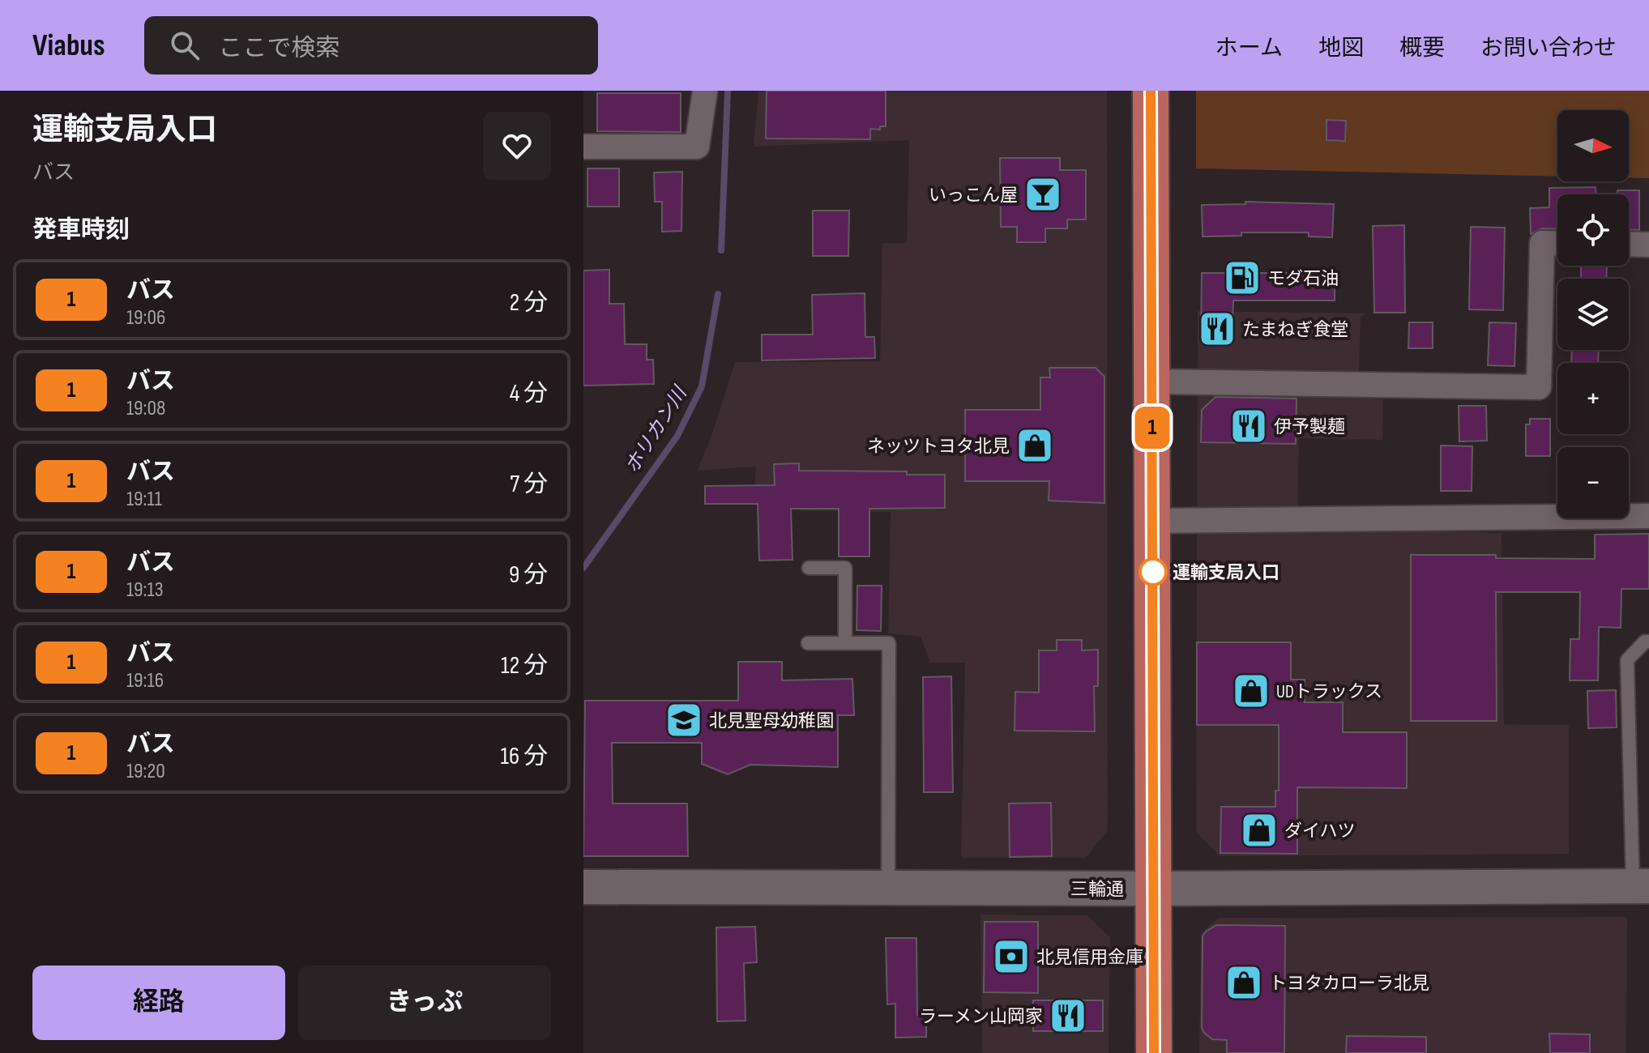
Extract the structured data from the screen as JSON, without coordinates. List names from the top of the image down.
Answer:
{
  "streets": {
    "street": ["三輪通"]
  },
  "water": ["ホリカン川"],
  "places": {
    "bar": ["いっこん屋"],
    "fuel station": ["モダ石油"],
    "restaurant": ["たまねぎ食堂", "伊予製麺", "ラーメン山岡家"],
    "shop": [
      "ネッツトヨタ北見",
      "UDトラックス",
      "ダイハツ",
      "トヨタカローラ北見"
    ],
    "other": ["運輸支局入口"],
    "school or university": ["北見聖母幼稚園"],
    "bank": ["北見信用金庫"]
  },
  "lines": ["bus line 1"],
  "north": "right",
  "page": {
    "header": "Viabus",
    "search": "ここで検索",
    "nav": [
      "ホーム",
      "地図",
      "概要",
      "お問い合わせ"
    ],
    "heading": [
      ["運輸支局入口", "バス"],
      "発車時刻"
    ],
    "on_map": "1",
    "map_buttons": ["+", "−"],
    "list": [
      {
        "mark": "1",
        "name": "バス",
        "note": "19:06",
        "value": "2 分"
      },
      {
        "mark": "1",
        "name": "バス",
        "note": "19:08",
        "value": "4 分"
      },
      {
        "mark": "1",
        "name": "バス",
        "note": "19:11",
        "value": "7 分"
      },
      {
        "mark": "1",
        "name": "バス",
        "note": "19:13",
        "value": "9 分"
      },
      {
        "mark": "1",
        "name": "バス",
        "note": "19:16",
        "value": "12 分"
      },
      {
        "mark": "1",
        "name": "バス",
        "note": "19:20",
        "value": "16 分"
      }
    ],
    "buttons": ["経路", "きっぷ"]
  }
}
